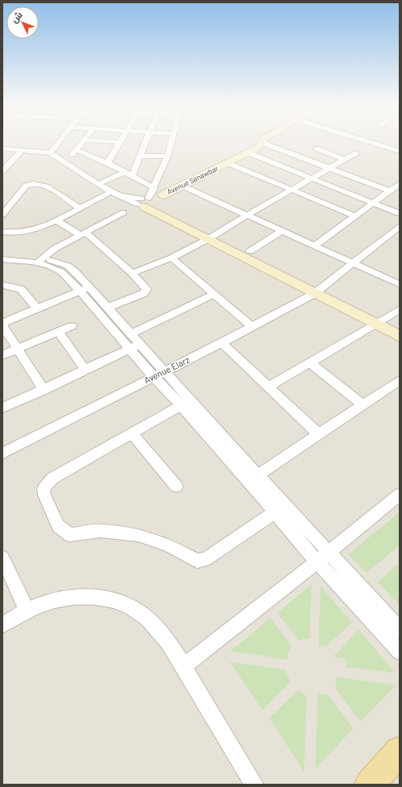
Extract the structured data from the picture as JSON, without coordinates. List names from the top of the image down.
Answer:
{
  "streets": {
    "street": ["Avenue Sanawbar", "Avenue Elarz"]
  },
  "north": "top left"
}
